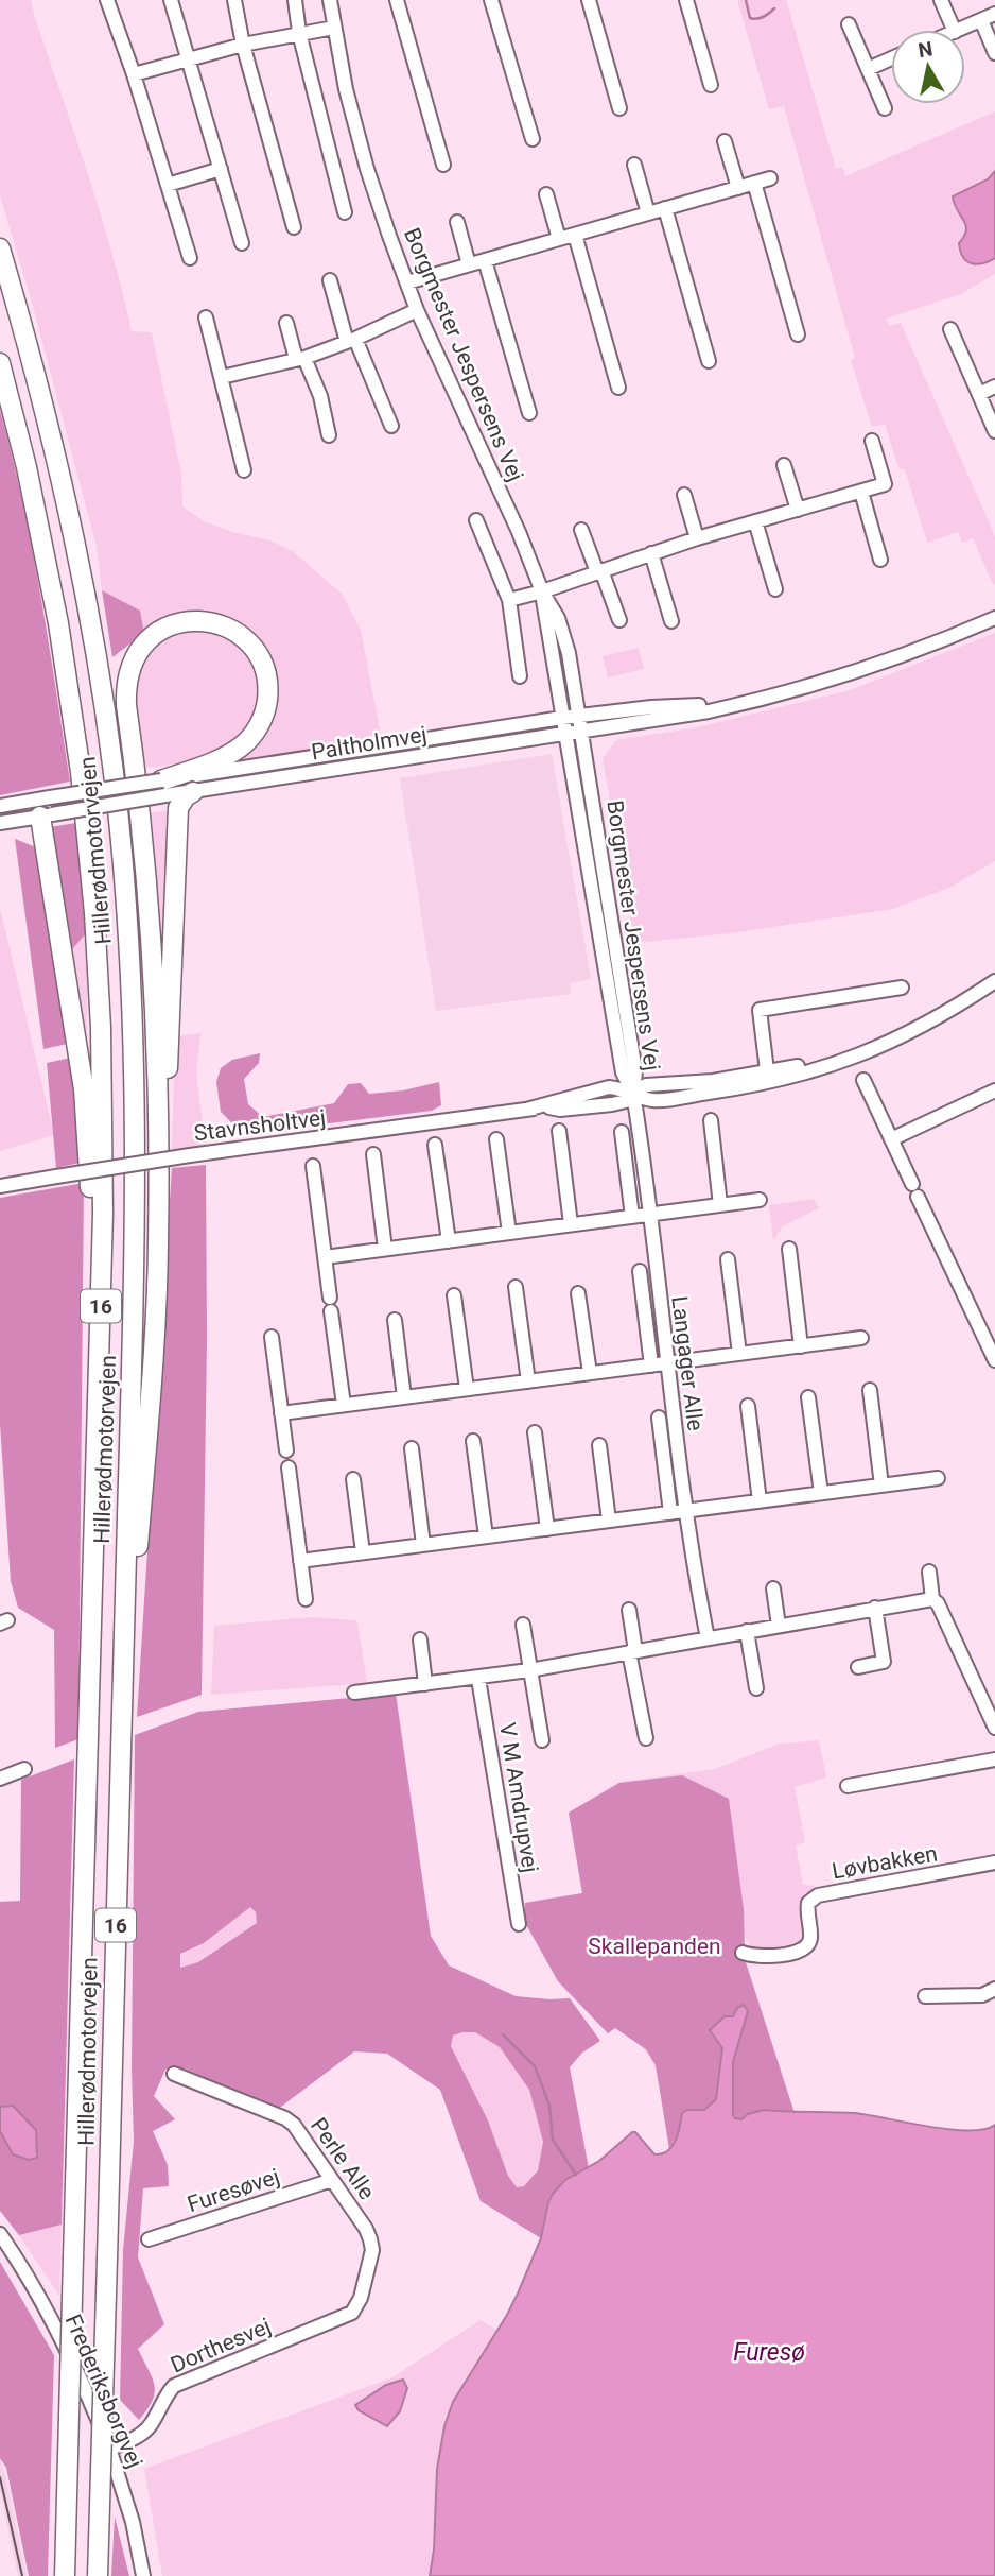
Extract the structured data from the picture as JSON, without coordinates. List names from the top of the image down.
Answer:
{
  "streets": {
    "highway": ["Hillerødmotorvejen", "16"],
    "street": [
      "Borgmester Jespersens Vej",
      "Paltholmvej",
      "Stavnsholtvej",
      "Langager Alle",
      "V M Amdrupvej",
      "Løvbakken",
      "Perle Alle",
      "Furesøvej",
      "Dorthesvej",
      "Frederiksborgvej"
    ]
  },
  "crossings": [
    ["Borgmester Jespersens Vej", "Paltholmvej"],
    ["Borgmester Jespersens Vej", "Stavnsholtvej"],
    ["Borgmester Jespersens Vej", "Langager Alle"],
    ["Stavnsholtvej", "Langager Alle"],
    ["Perle Alle", "Furesøvej"],
    ["Perle Alle", "Dorthesvej"],
    ["Dorthesvej", "Frederiksborgvej"]
  ],
  "water": ["Furesø"],
  "parks": ["Skallepanden"],
  "north": "top"
}
